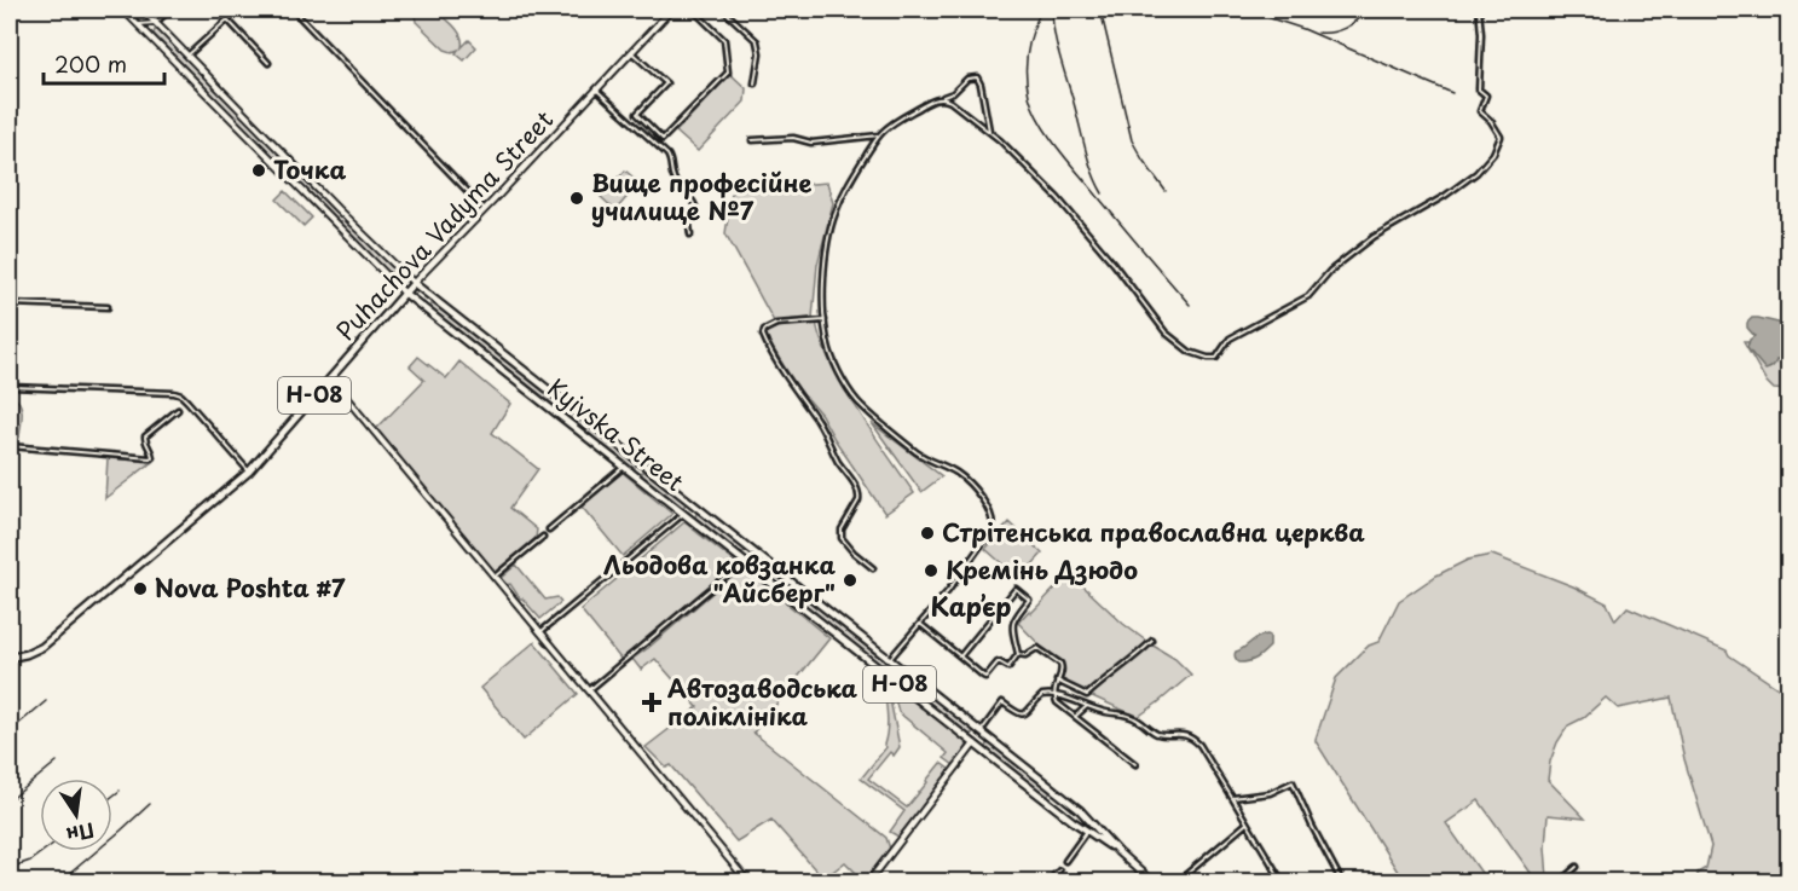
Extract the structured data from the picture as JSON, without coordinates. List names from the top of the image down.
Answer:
{
  "streets": {
    "main road": ["Puhachova Vadyma Street", "Н-08", "Kyivska Street"]
  },
  "crossings": [
    ["Puhachova Vadyma Street", "Kyivska Street"]
  ],
  "districts": ["Кар’єр"],
  "places": {
    "other": [
      "Точка",
      "Вище професійне училище №7",
      "Стрітенська православна церква",
      "Кремінь Дзюдо",
      "Льодова ковзанка \"Айсберг\"",
      "Nova Poshta #7"
    ],
    "health": ["Автозаводська поліклініка"]
  },
  "scale_bar": "200 m",
  "north": "bottom"
}
